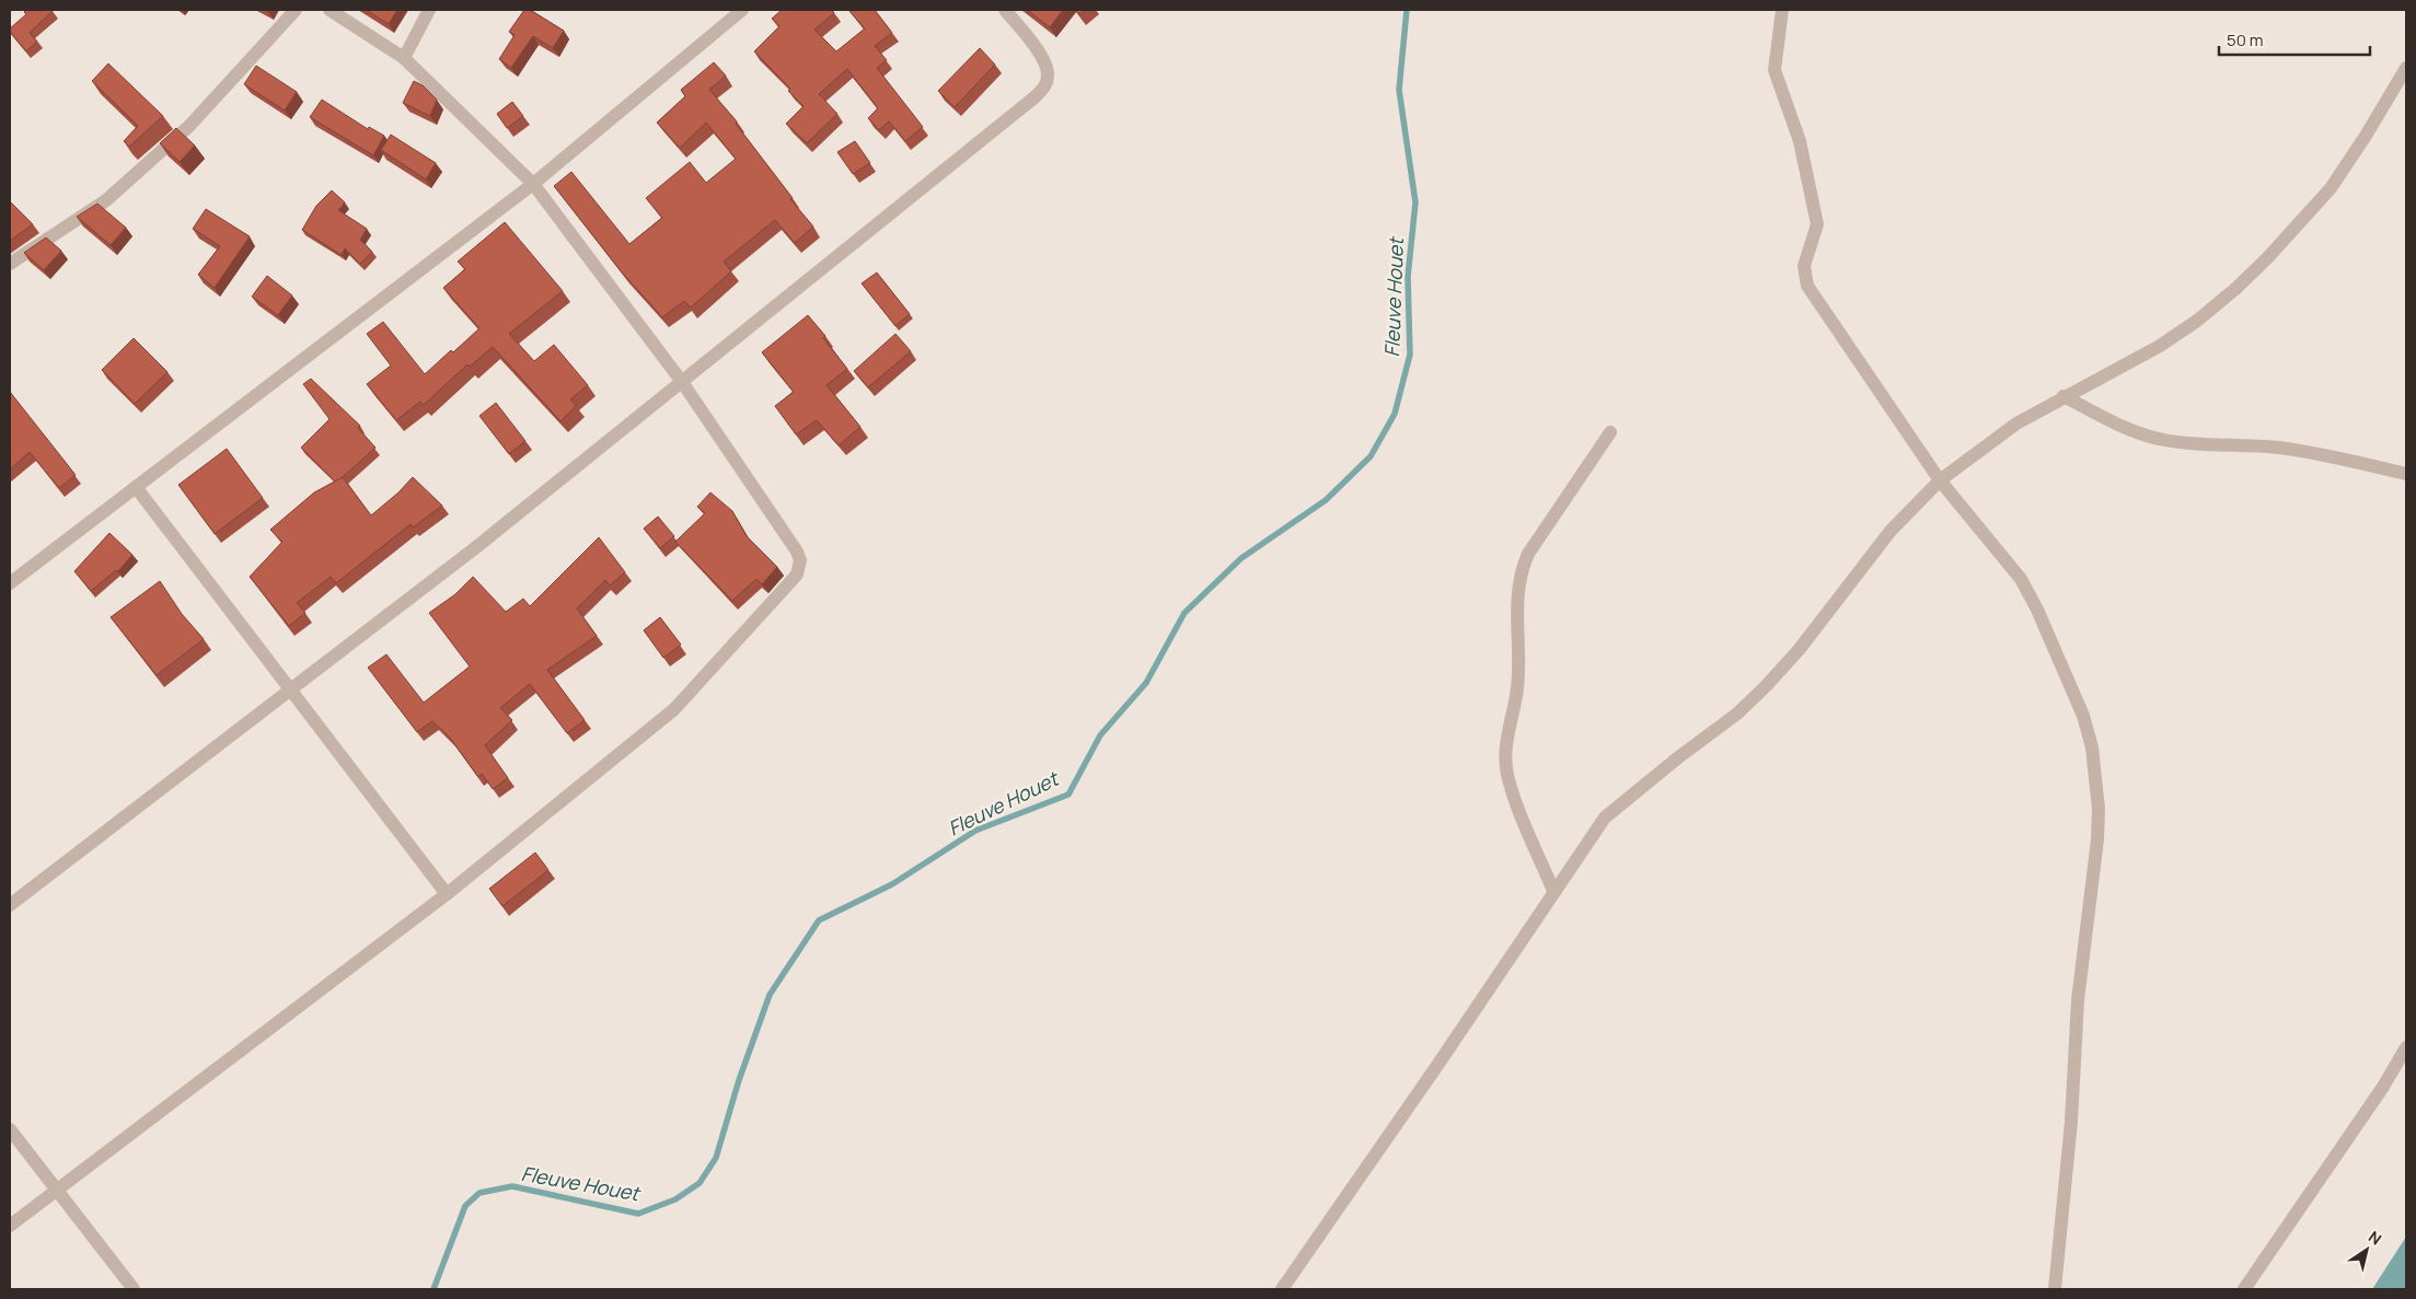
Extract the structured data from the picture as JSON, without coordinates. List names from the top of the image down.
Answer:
{
  "water": ["Fleuve Houet"],
  "scale_bar": "50 m",
  "north": "top right"
}
